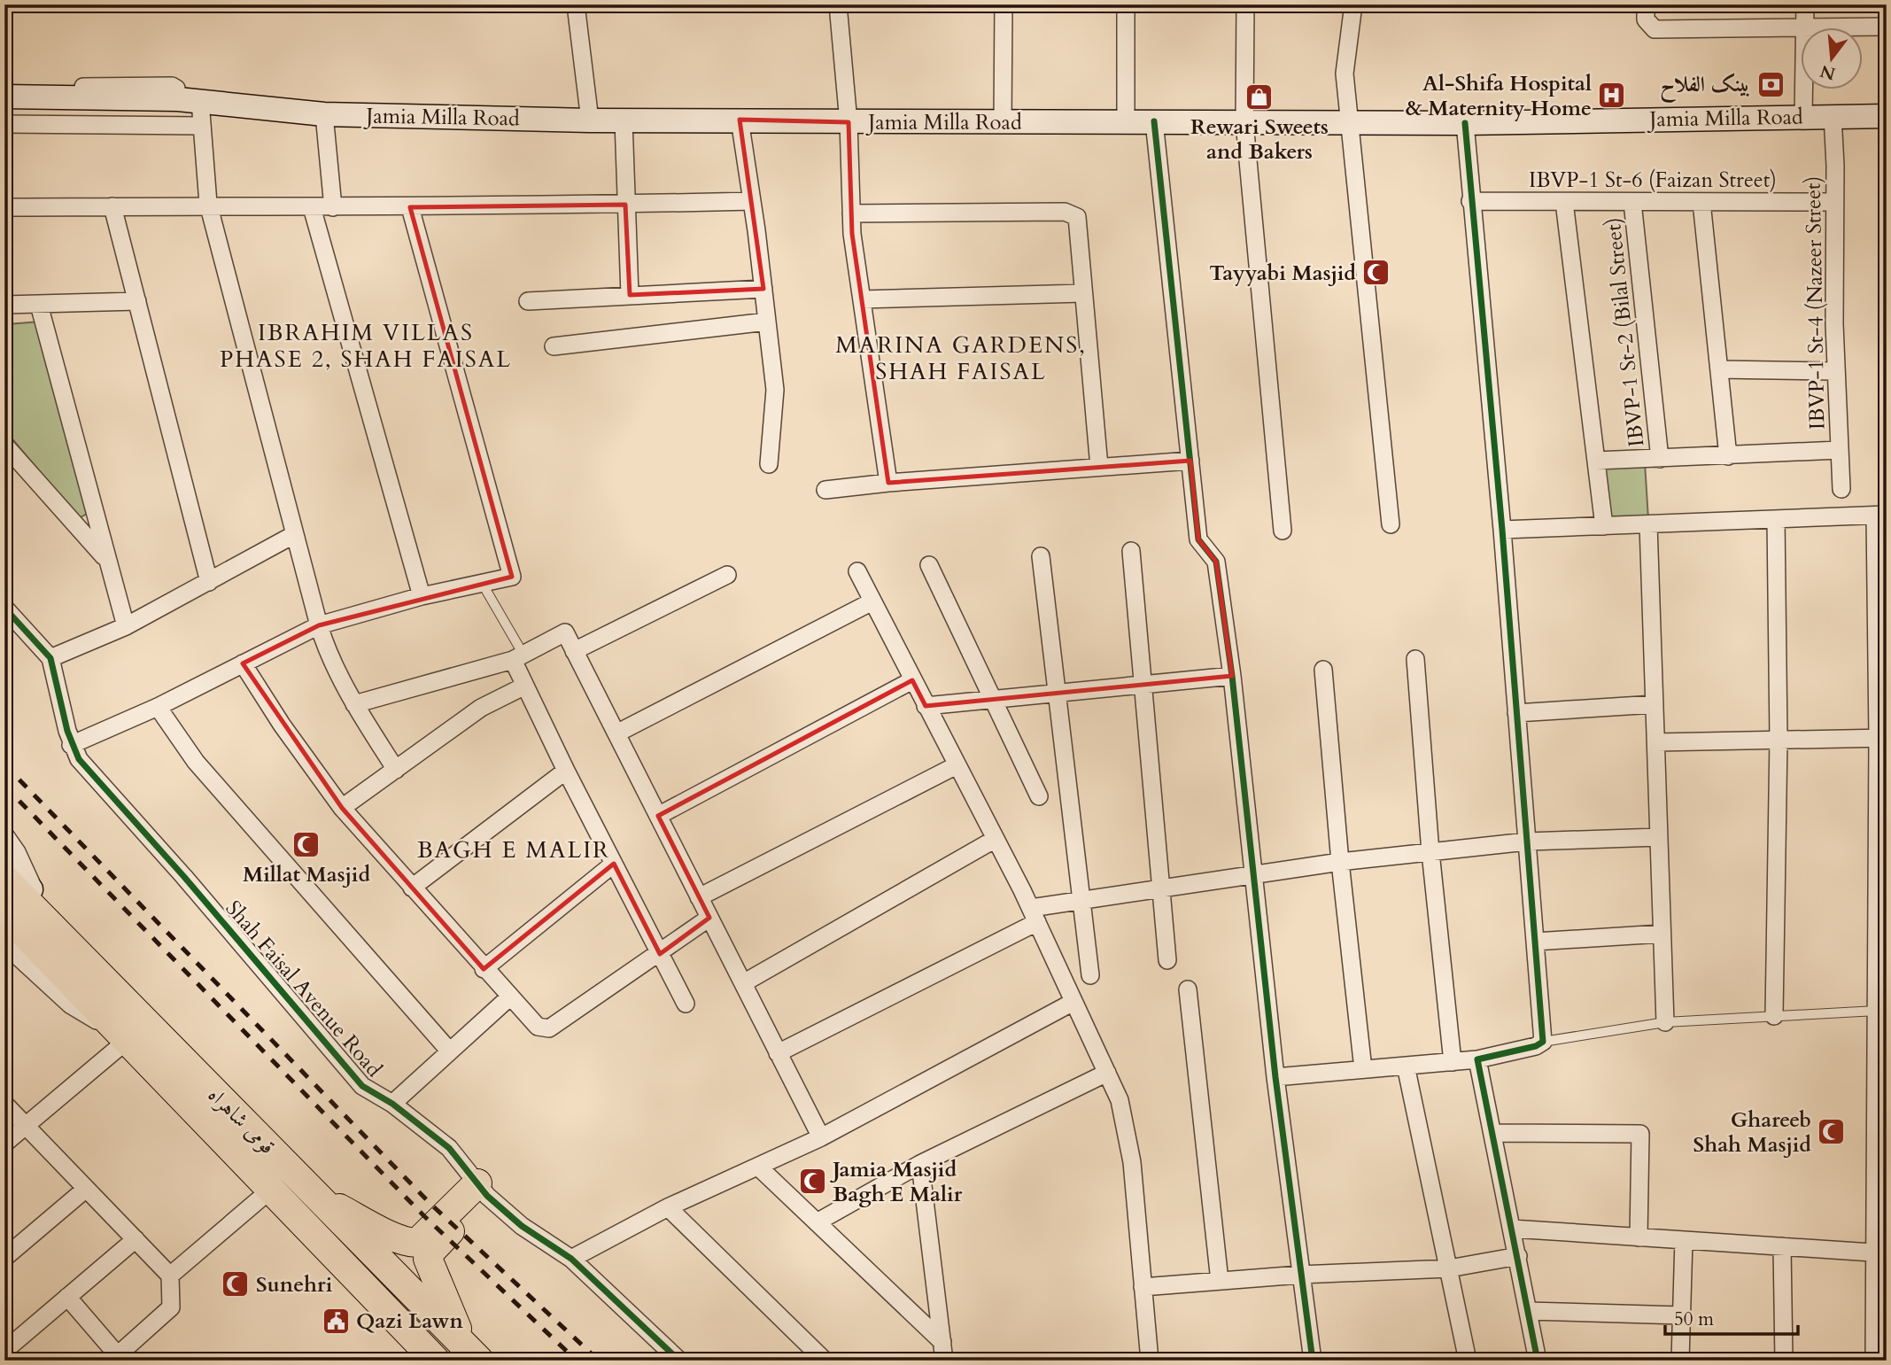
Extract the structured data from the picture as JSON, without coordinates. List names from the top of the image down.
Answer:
{
  "streets": {
    "highway": ["قومی شاہراہ"],
    "main road": ["Jamia Milla Road"],
    "street": [
      "IBVP-1 St-6 (Faizan Street)",
      "IBVP-1 St-4 (Nazeer Street)",
      "IBVP-1 St-2 (Bilal Street)",
      "Shah Faisal Avenue Road"
    ]
  },
  "crossings": [
    ["Jamia Milla Road", "IBVP-1 St-4 (Nazeer Street)"],
    ["IBVP-1 St-6 (Faizan Street)", "IBVP-1 St-4 (Nazeer Street)"],
    ["IBVP-1 St-6 (Faizan Street)", "IBVP-1 St-2 (Bilal Street)"]
  ],
  "districts": ["IBRAHIM VILLAS PHASE 2, SHAH FAISAL", "MARINA GARDENS, SHAH FAISAL", "BAGH E MALIR"],
  "places": {
    "bank": ["بینک الفلاح"],
    "hospital": ["Al-Shifa Hospital & Maternity Home"],
    "shop": ["Rewari Sweets and Bakers"],
    "mosque": [
      "Tayyabi Masjid",
      "Millat Masjid",
      "Ghareeb Shah Masjid",
      "Jamia Masjid Bagh E Malir",
      "Sunehri"
    ],
    "public building": ["Qazi Lawn"]
  },
  "scale_bar": "50 m",
  "north": "bottom"
}
